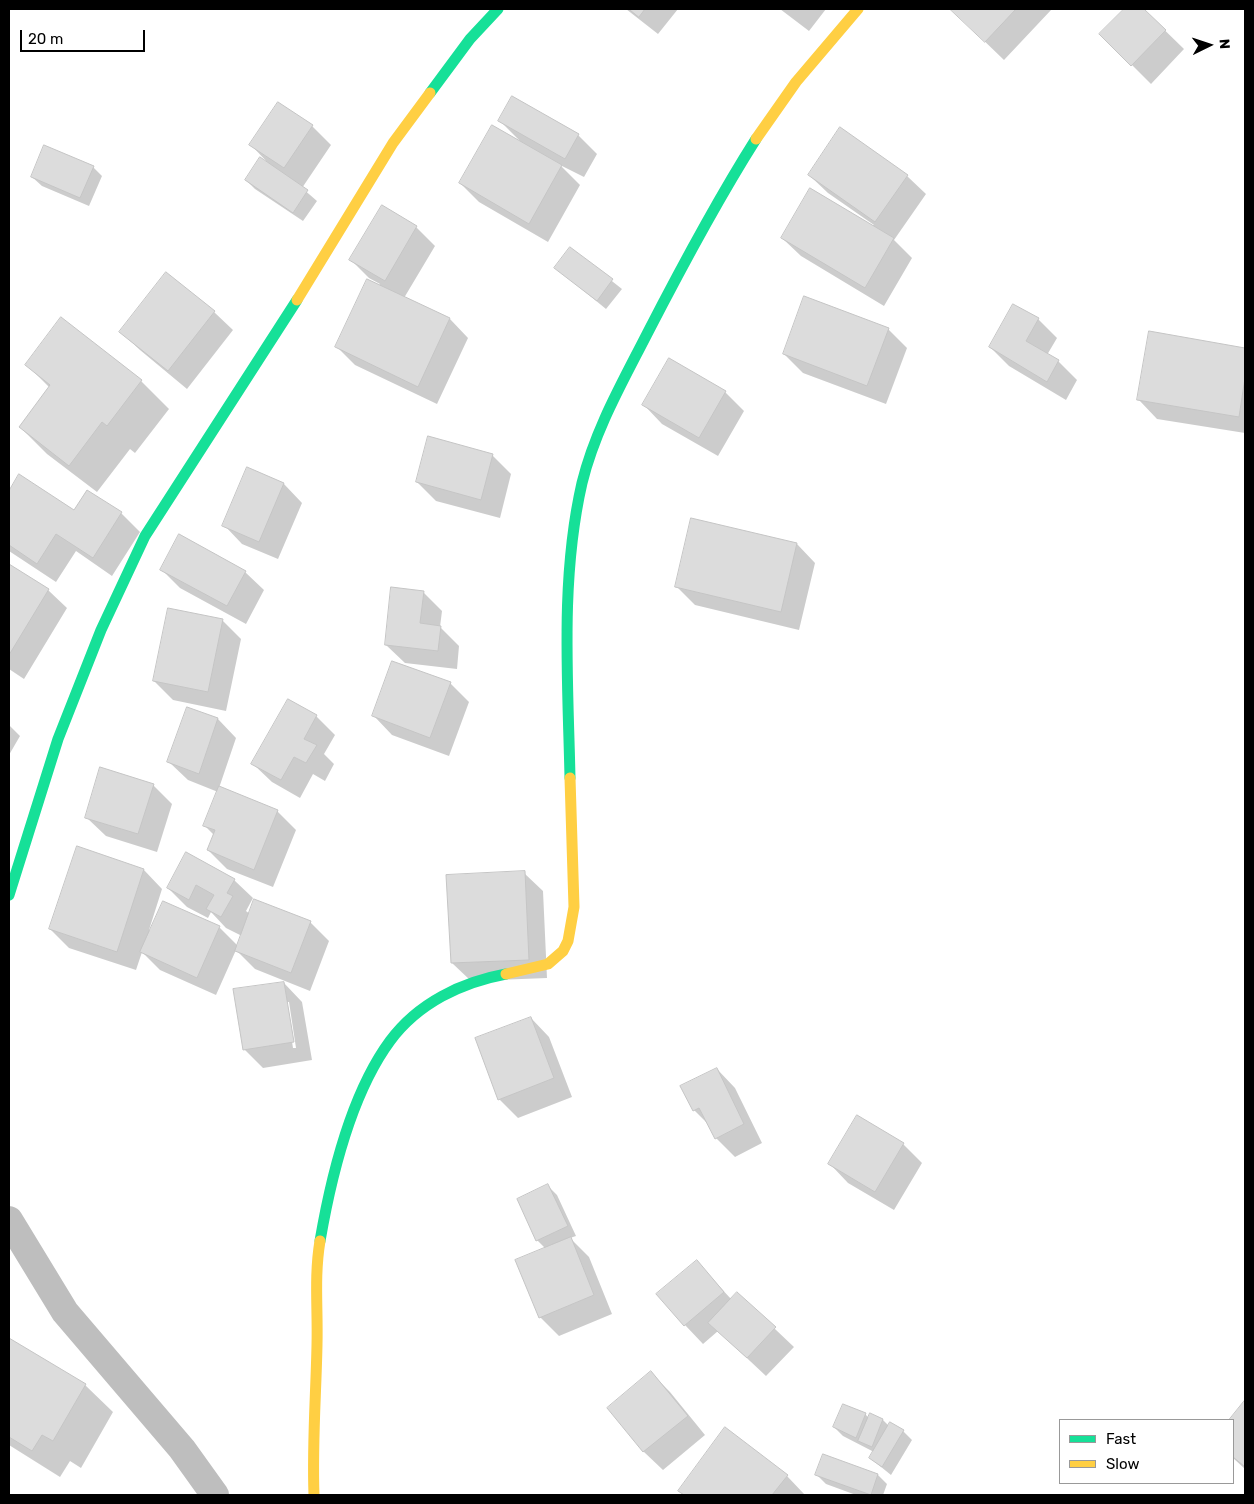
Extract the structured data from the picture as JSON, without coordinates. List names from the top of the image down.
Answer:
{
  "legend": ["Fast", "Slow"],
  "scale_bar": "20 m",
  "north": "right"
}
